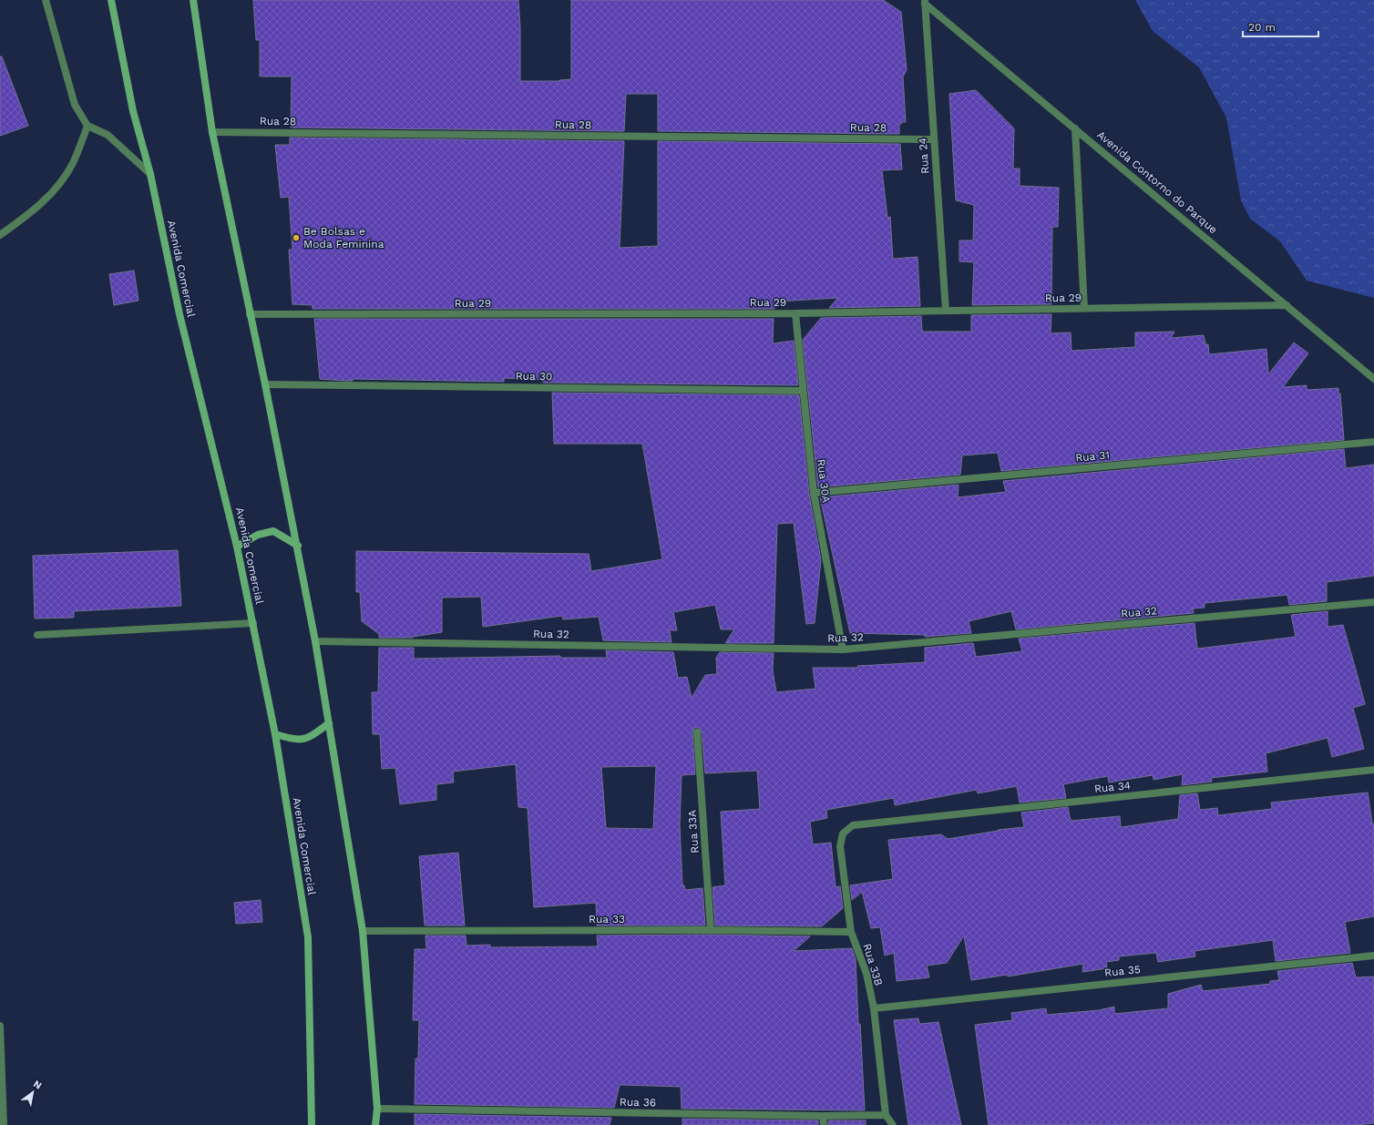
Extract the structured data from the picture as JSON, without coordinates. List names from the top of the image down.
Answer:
{
  "streets": {
    "street": [
      "Rua 28",
      "Rua 24",
      "Avenida Contorno do Parque",
      "Avenida Comercial",
      "Rua 29",
      "Rua 30",
      "Rua 31",
      "Rua 30A",
      "Rua 32",
      "Rua 34",
      "Rua 33A",
      "Rua 33",
      "Rua 33B",
      "Rua 35",
      "Rua 36"
    ]
  },
  "crossings": [
    ["Rua 28", "Rua 24"],
    ["Rua 24", "Avenida Contorno do Parque"],
    ["Rua 24", "Rua 29"],
    ["Avenida Contorno do Parque", "Rua 29"],
    ["Rua 29", "Rua 30A"],
    ["Rua 30", "Rua 30A"],
    ["Rua 31", "Rua 30A"],
    ["Rua 30A", "Rua 32"],
    ["Rua 34", "Rua 33B"],
    ["Rua 33A", "Rua 33"],
    ["Rua 33", "Rua 33B"],
    ["Rua 33B", "Rua 35"],
    ["Rua 33B", "Rua 36"]
  ],
  "places": ["Be Bolsas e Moda Feminina"],
  "scale_bar": "20 m",
  "north": "top right"
}
